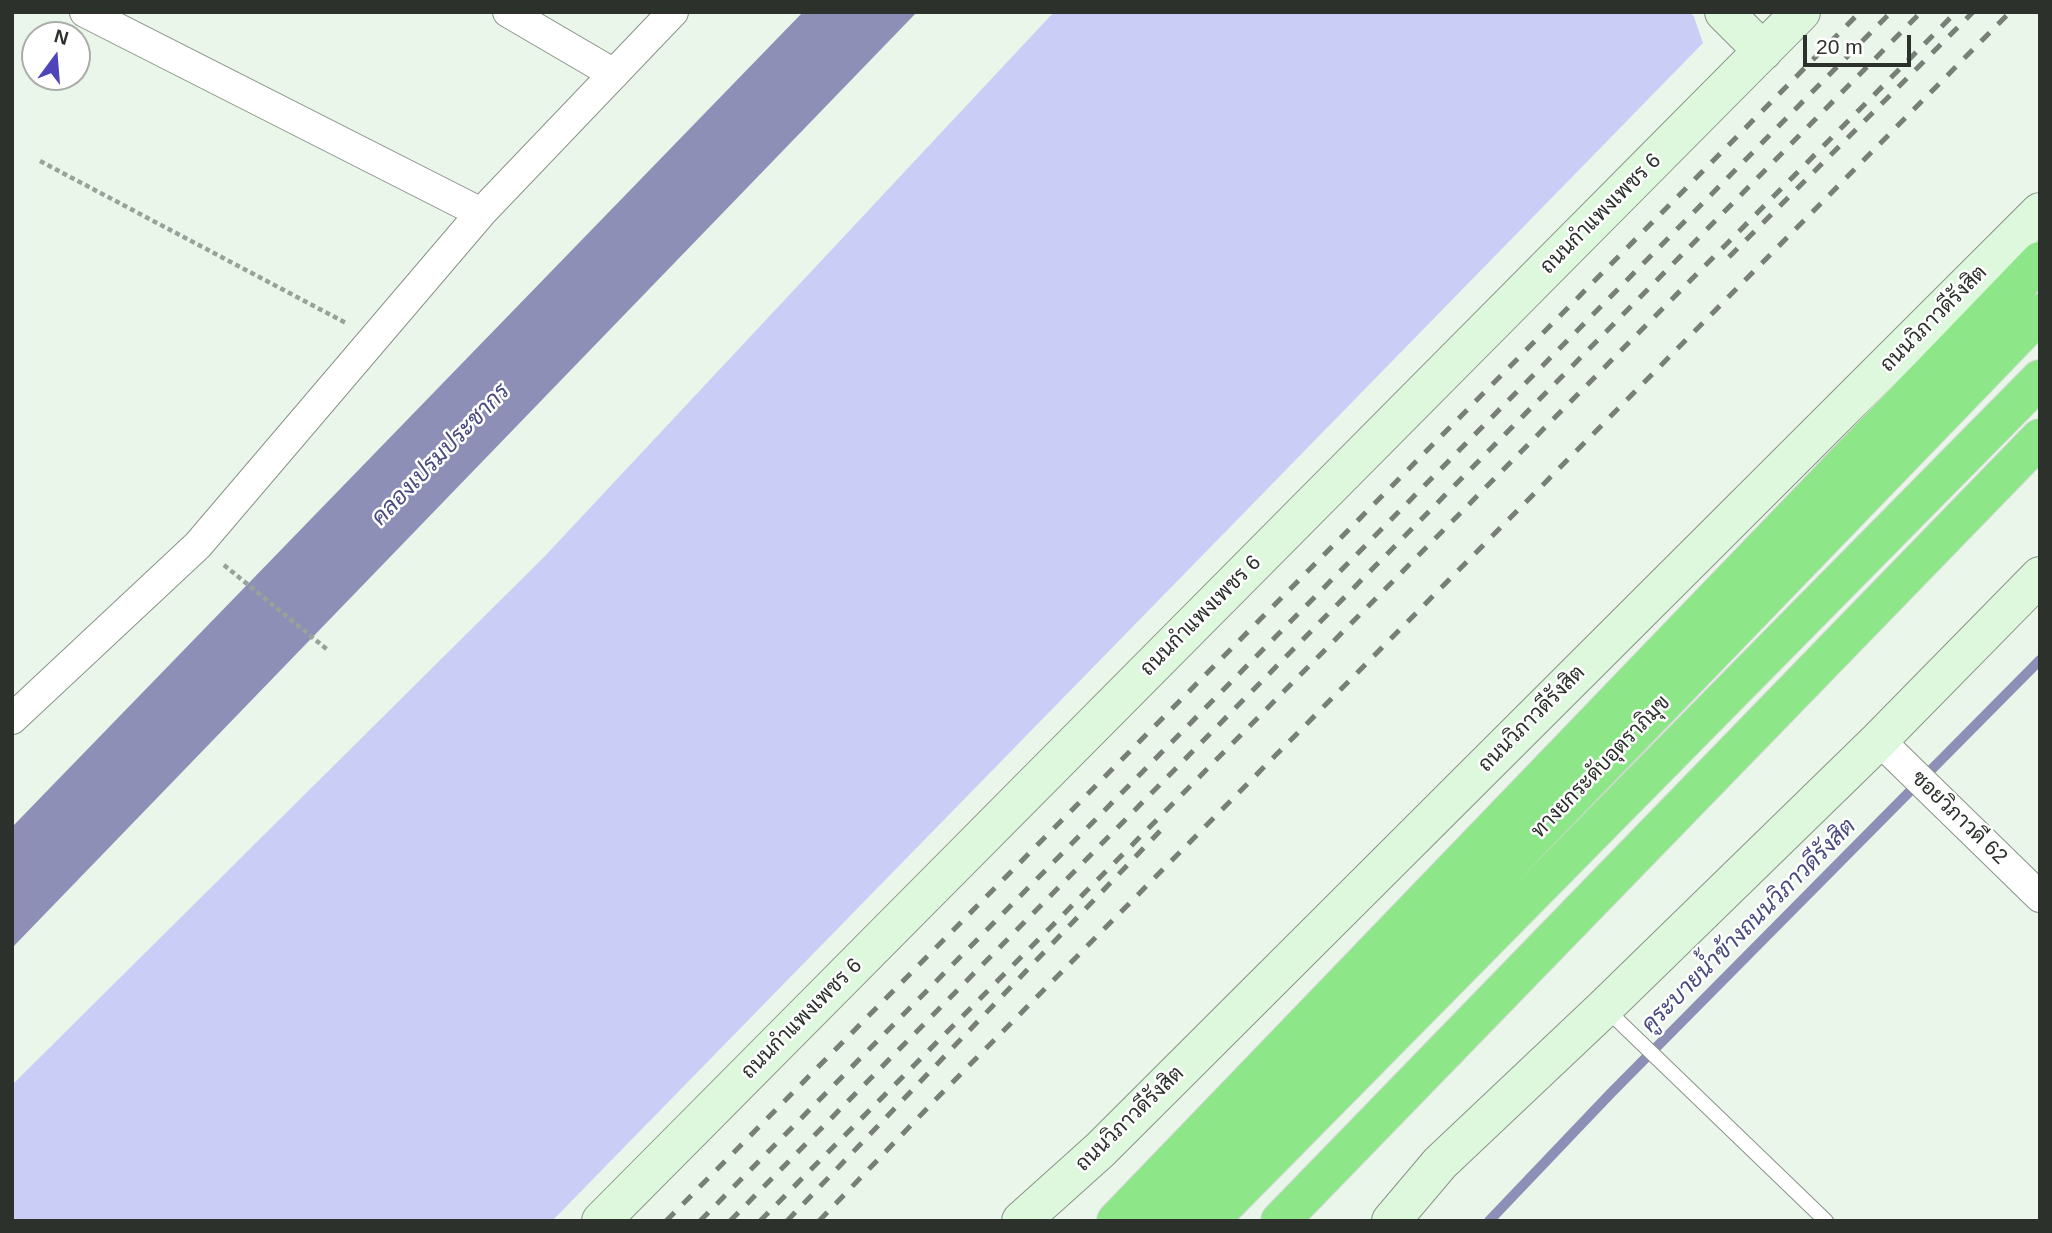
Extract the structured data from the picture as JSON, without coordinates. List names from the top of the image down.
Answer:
{
  "streets": {
    "highway": ["ถนนวิภาวดีรังสิต", "ทางยกระดับอุตราภิมุข"],
    "main road": ["ถนนกำแพงเพชร 6"],
    "street": ["ซอยวิภาวดี 62"]
  },
  "water": ["คลองเปรมประชากร", "คูระบายน้ำข้างถนนวิภาวดีรังสิต"],
  "scale_bar": "20 m",
  "north": "top"
}
